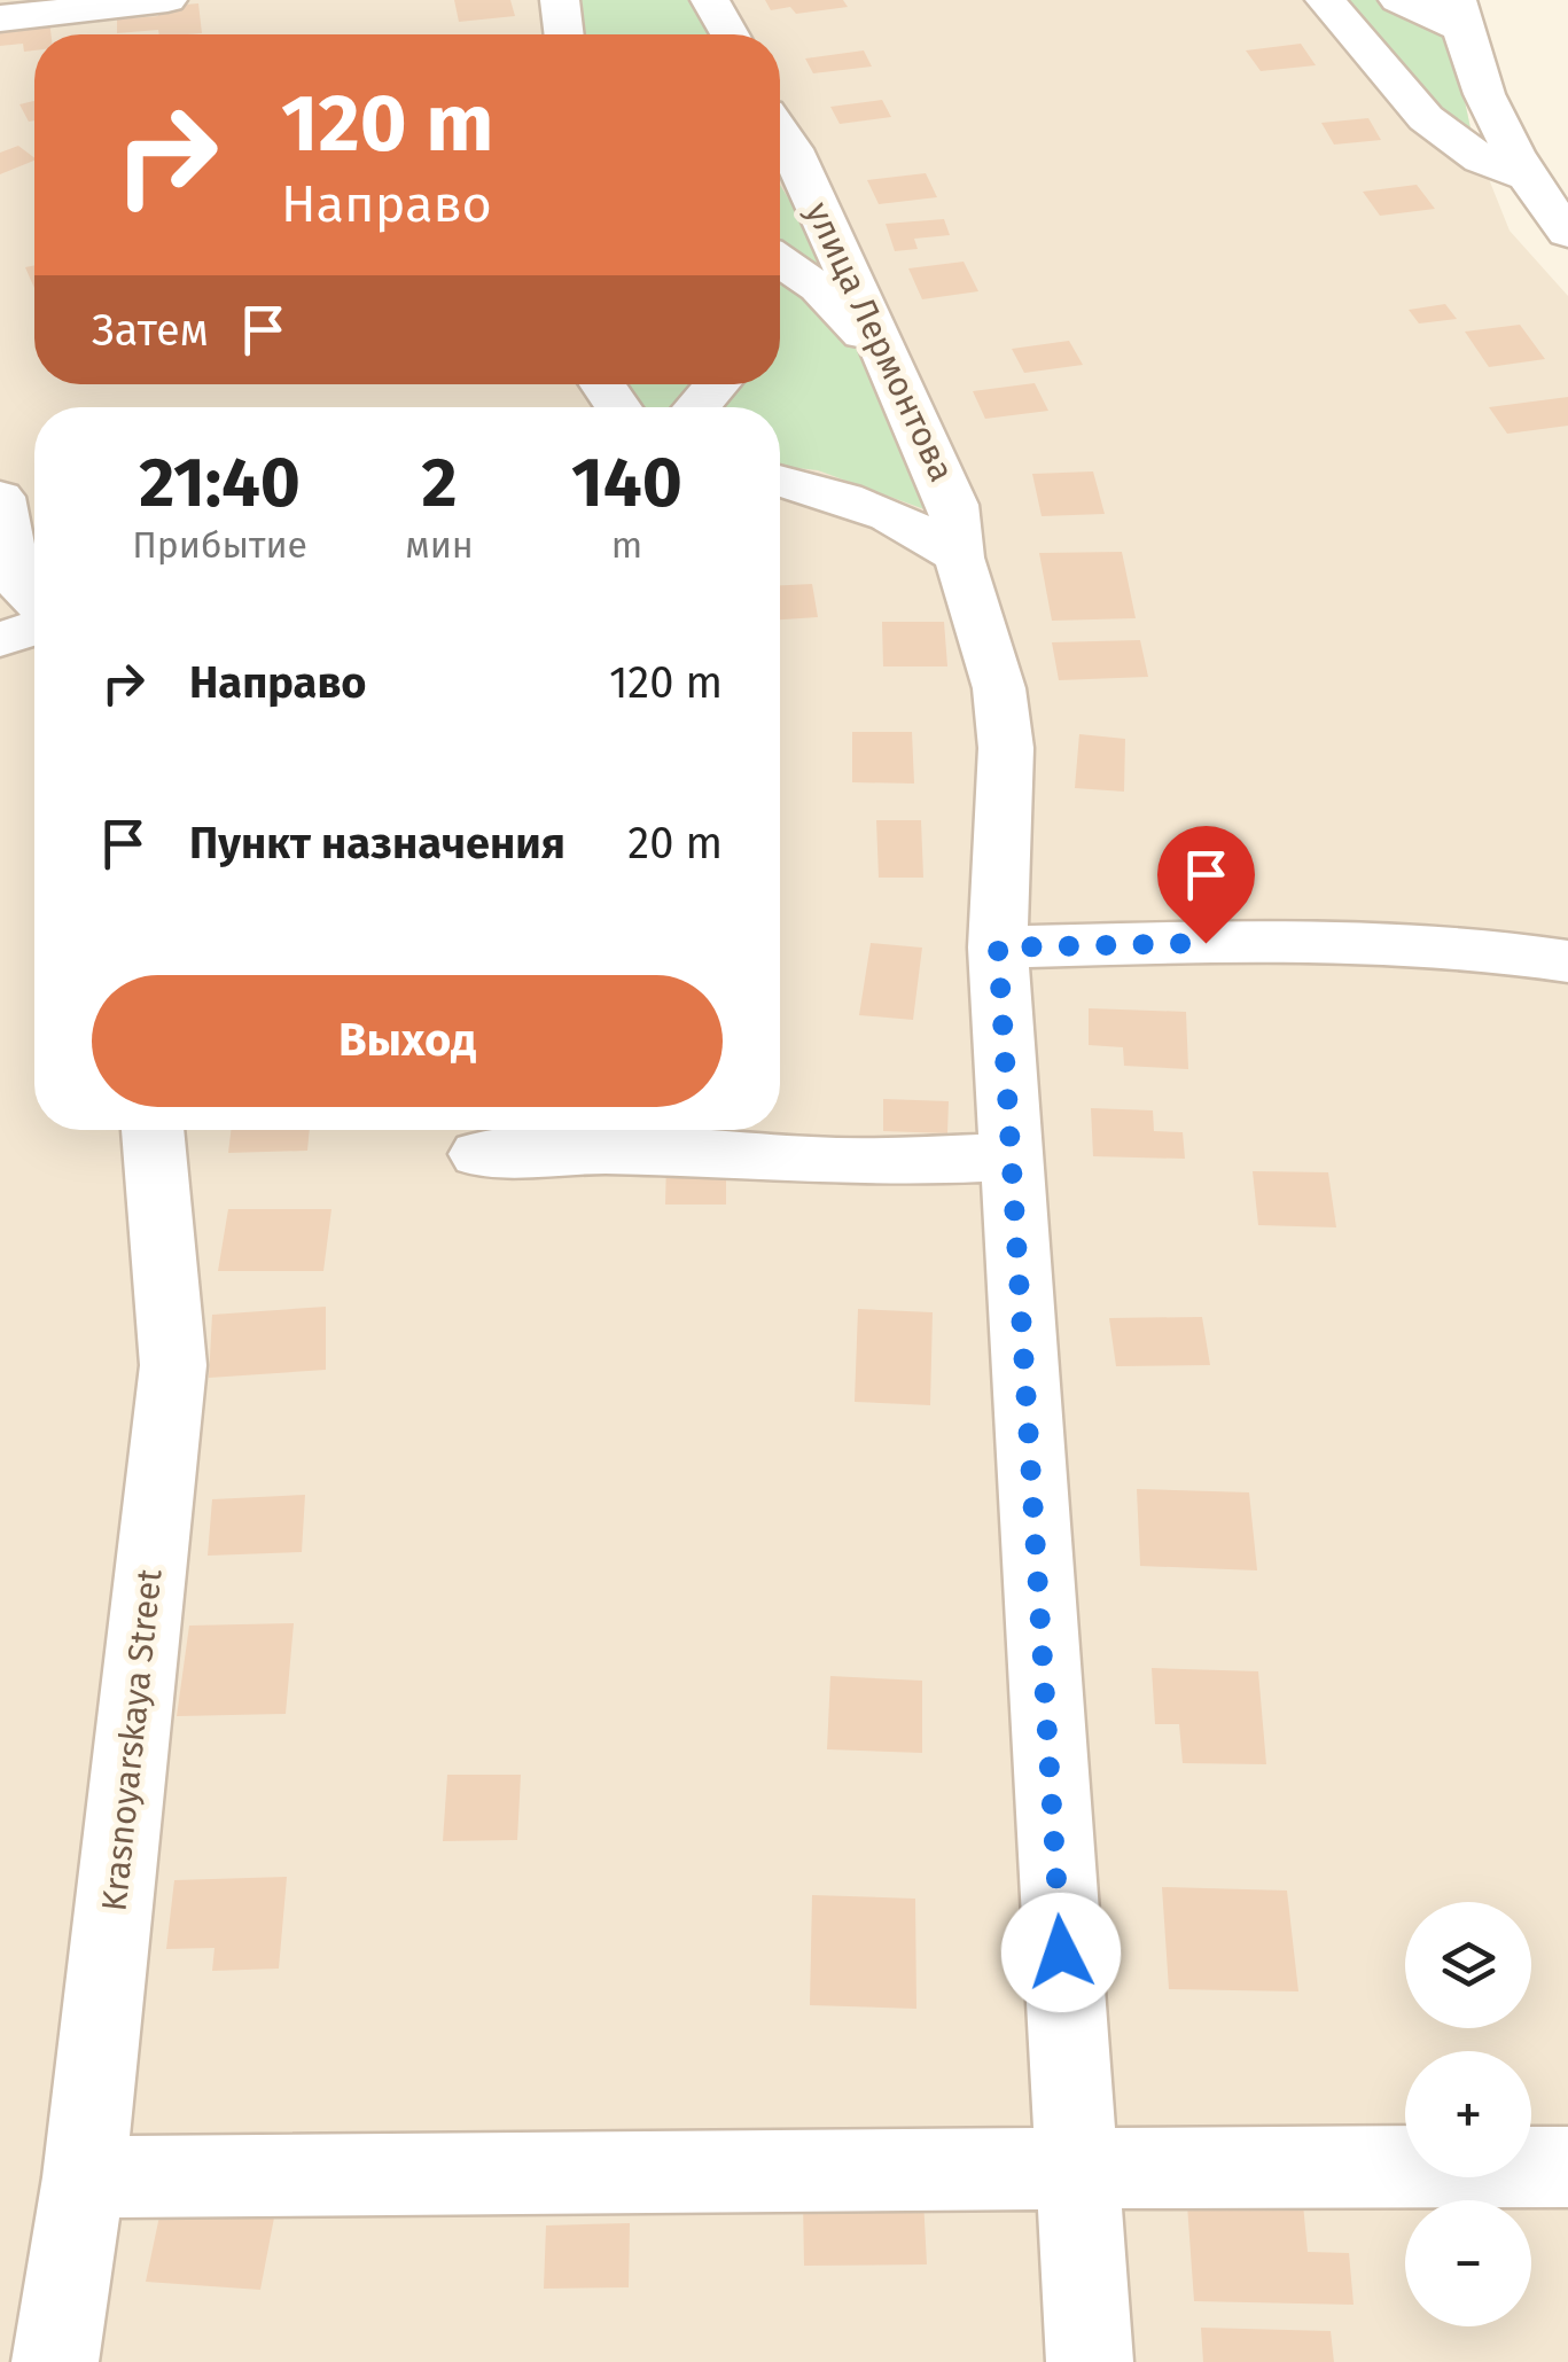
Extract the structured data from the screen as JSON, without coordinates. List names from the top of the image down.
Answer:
{
  "streets": {
    "street": ["улица Лермонтова", "Krasnoyarskaya Street"]
  },
  "page": {
    "turn": ["120 m", "Направо"],
    "then": "Затем",
    "eta": [
      "21:40",
      "Прибытие",
      "2",
      "мин",
      "140",
      "m"
    ],
    "list": [
      {
        "name": "Направо",
        "value": "120 m"
      },
      {
        "name": "Пункт назначения",
        "value": "20 m"
      }
    ],
    "buttons": "Выход",
    "map_buttons": ["+", "−"]
  }
}
